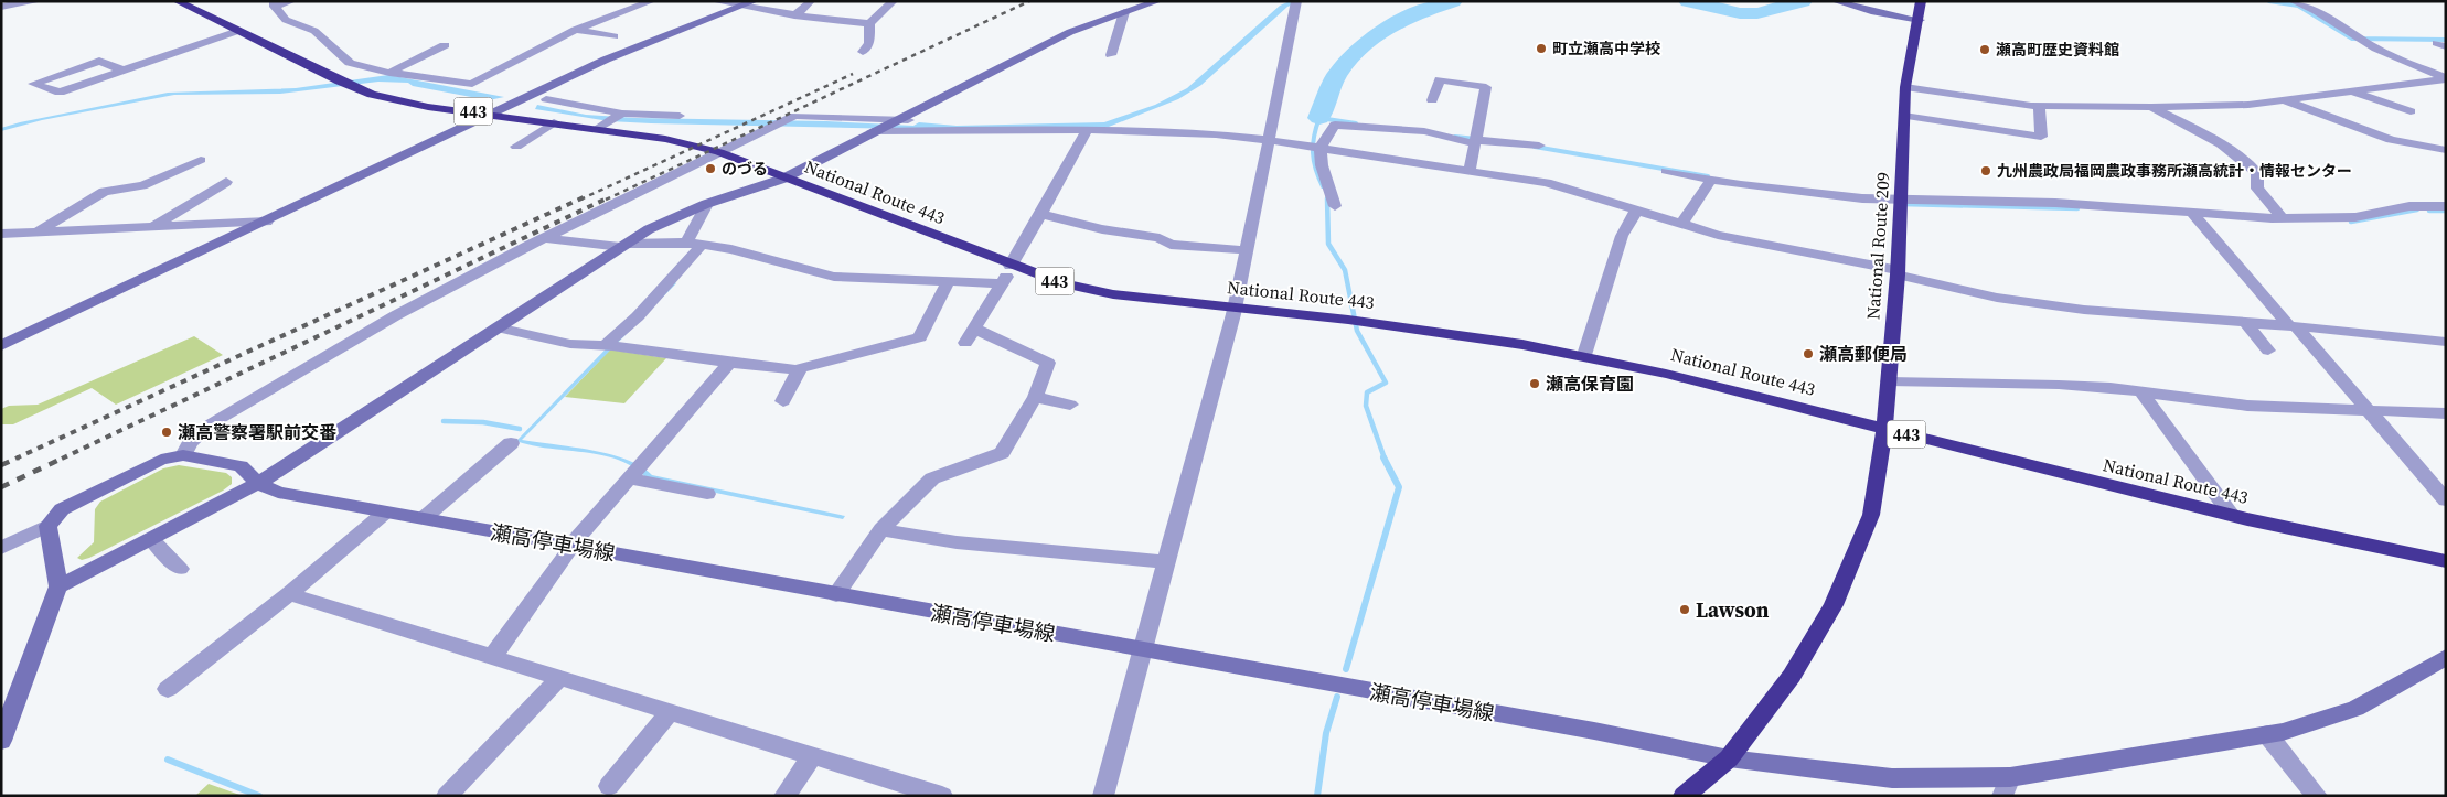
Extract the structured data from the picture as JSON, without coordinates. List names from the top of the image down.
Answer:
{
  "streets": {
    "highway": ["443", "National Route 443", "National Route 209"],
    "street": ["瀬高停車場線"]
  },
  "crossings": [
    ["National Route 443", "National Route 209"],
    ["National Route 209", "瀬高停車場線"]
  ],
  "places": [
    "町立瀬高中学校",
    "瀬高町歴史資料館",
    "のづる",
    "九州農政局福岡農政事務所瀬高統計・情報センター",
    "瀬高郵便局",
    "瀬高保育園",
    "瀬高警察署駅前交番",
    "Lawson"
  ]
}
